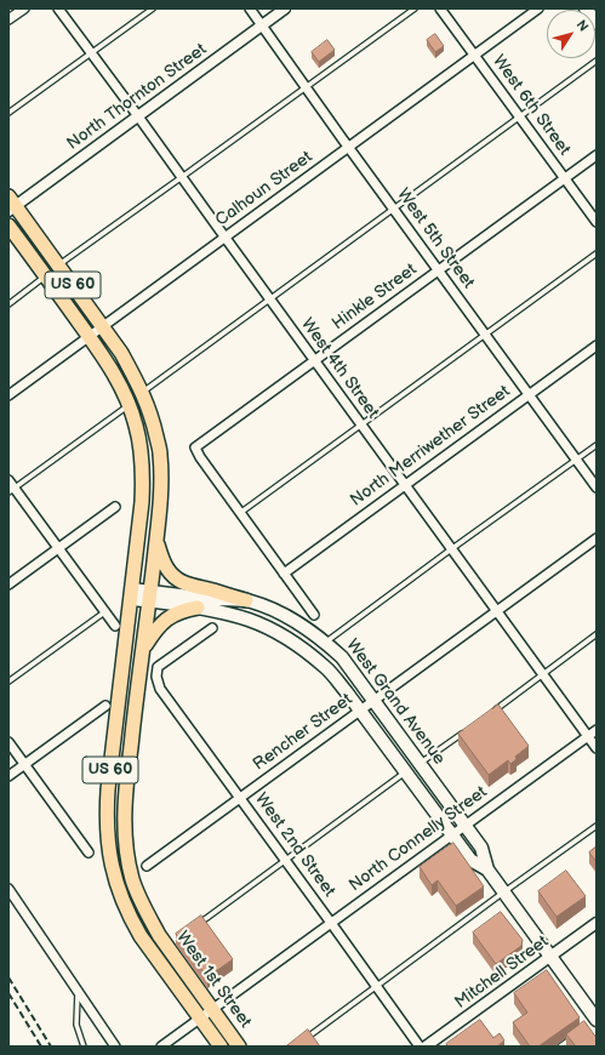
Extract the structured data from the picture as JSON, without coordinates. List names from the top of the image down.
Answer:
{
  "streets": {
    "highway": ["US 60", "West 1st Street"],
    "main road": ["West Grand Avenue"],
    "street": [
      "North Thornton Street",
      "West 6th Street",
      "Calhoun Street",
      "West 5th Street",
      "Hinkle Street",
      "West 4th Street",
      "North Merriwether Street",
      "Rencher Street",
      "North Connelly Street",
      "West 2nd Street",
      "Mitchell Street"
    ]
  },
  "crossings": [
    ["North Thornton Street", "West 5th Street"],
    ["North Thornton Street", "US 60"],
    ["North Thornton Street", "West 4th Street"],
    ["West 6th Street", "Calhoun Street"],
    ["West 6th Street", "Hinkle Street"],
    ["Calhoun Street", "West 5th Street"],
    ["Calhoun Street", "US 60"],
    ["Calhoun Street", "West 4th Street"],
    ["West 5th Street", "Hinkle Street"],
    ["West 5th Street", "North Merriwether Street"],
    ["US 60", "West Grand Avenue"],
    ["US 60", "West 1st Street"],
    ["Hinkle Street", "West 4th Street"],
    ["West 4th Street", "North Merriwether Street"],
    ["West 4th Street", "Rencher Street"],
    ["West 4th Street", "North Connelly Street"],
    ["West Grand Avenue", "Rencher Street"],
    ["West Grand Avenue", "North Connelly Street"],
    ["West Grand Avenue", "Mitchell Street"],
    ["West Grand Avenue", "West 1st Street"],
    ["Rencher Street", "West 2nd Street"],
    ["North Connelly Street", "West 2nd Street"],
    ["North Connelly Street", "West 1st Street"]
  ],
  "north": "top right"
}
